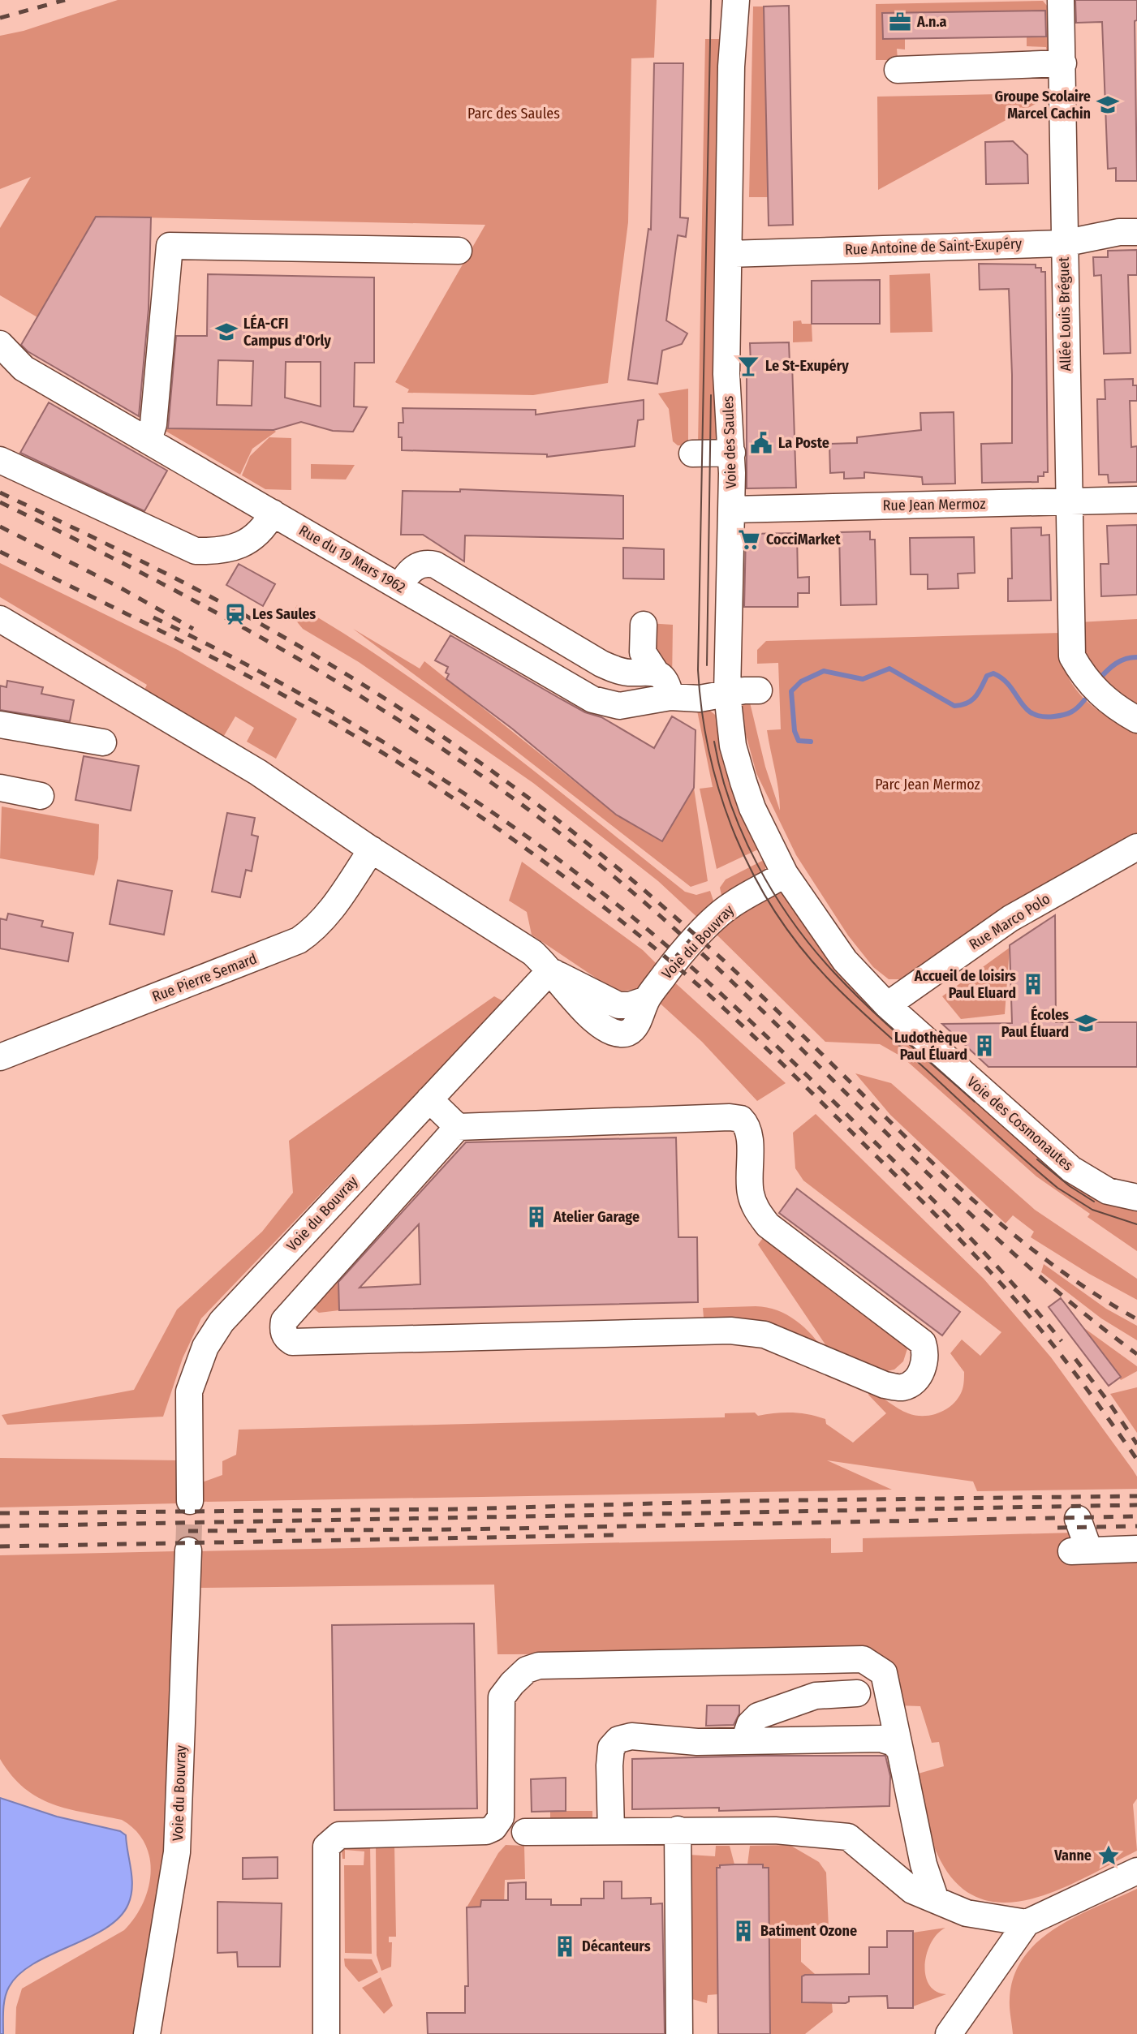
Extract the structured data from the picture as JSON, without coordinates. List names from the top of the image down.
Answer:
{
  "streets": {
    "street": [
      "Rue Antoine de Saint-Exupéry",
      "Allée Louis Bréguet",
      "Voie des Saules",
      "Rue Jean Mermoz",
      "Rue du 19 Mars 1962",
      "Rue Marco Polo",
      "Voie du Bouvray",
      "Rue Pierre Semard",
      "Voie des Cosmonautes"
    ]
  },
  "crossings": [
    ["Rue Antoine de Saint-Exupéry", "Allée Louis Bréguet"],
    ["Rue Antoine de Saint-Exupéry", "Voie des Saules"],
    ["Allée Louis Bréguet", "Rue Jean Mermoz"],
    ["Voie des Saules", "Rue Jean Mermoz"],
    ["Voie des Saules", "Rue du 19 Mars 1962"],
    ["Voie des Saules", "Voie du Bouvray"],
    ["Voie des Saules", "Voie des Cosmonautes"],
    ["Rue Marco Polo", "Voie des Cosmonautes"],
    ["Voie du Bouvray", "Voie des Cosmonautes"]
  ],
  "parks": ["Parc des Saules", "Parc Jean Mermoz"],
  "places": {
    "office": ["A.n.a"],
    "school or university": ["Groupe Scolaire Marcel Cachin", "LÉA-CFI Campus d'Orly", "Écoles Paul Éluard"],
    "bar": ["Le St-Exupéry"],
    "public building": ["La Poste"],
    "supermarket": ["CocciMarket"],
    "station": ["Les Saules"],
    "building": [
      "Accueil de loisirs Paul Eluard",
      "Ludothèque Paul Éluard",
      "Atelier Garage",
      "Batiment Ozone",
      "Décanteurs"
    ],
    "place": ["Vanne"]
  }
}
